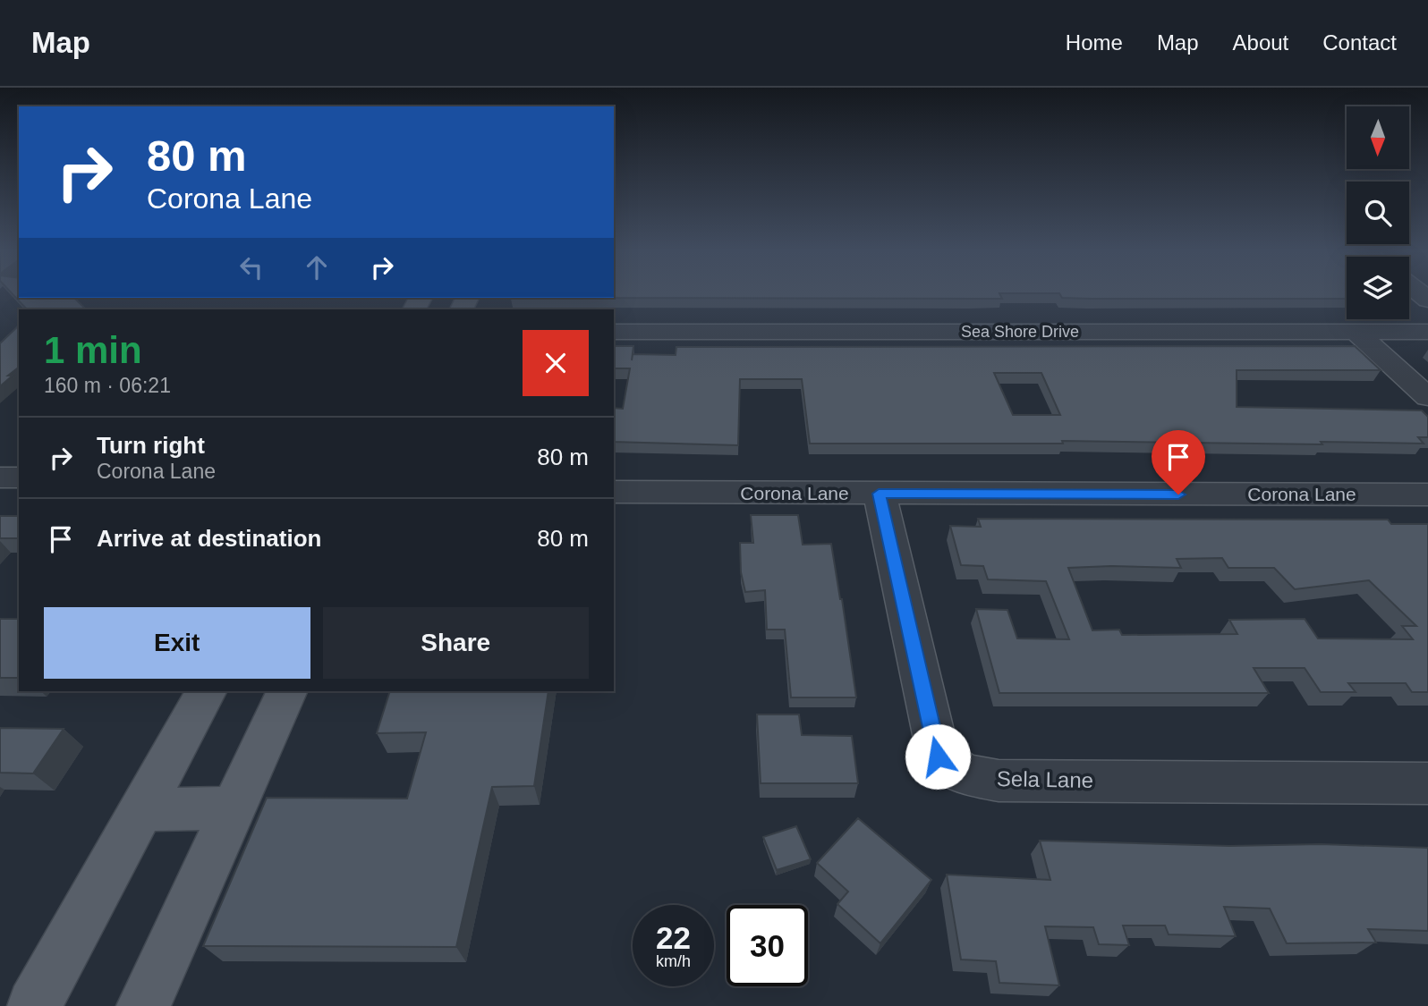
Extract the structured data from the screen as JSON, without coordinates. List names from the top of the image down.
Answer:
{
  "streets": {
    "street": ["Sea Shore Drive", "Corona Lane", "Sela Lane"]
  },
  "crossings": [
    ["Corona Lane", "Sela Lane"]
  ],
  "north": "bottom",
  "page": {
    "header": "Map",
    "nav": [
      "Home",
      "Map",
      "About",
      "Contact"
    ],
    "turn": ["80 m", "Corona Lane"],
    "heading": ["1 min", "160 m · 06:21"],
    "list": [
      {
        "name": "Turn right",
        "note": "Corona Lane",
        "value": "80 m"
      },
      {
        "name": "Arrive at destination",
        "value": "80 m"
      }
    ],
    "buttons": ["Exit", "Share"],
    "speed": "22 km/h",
    "limit": "30"
  }
}
